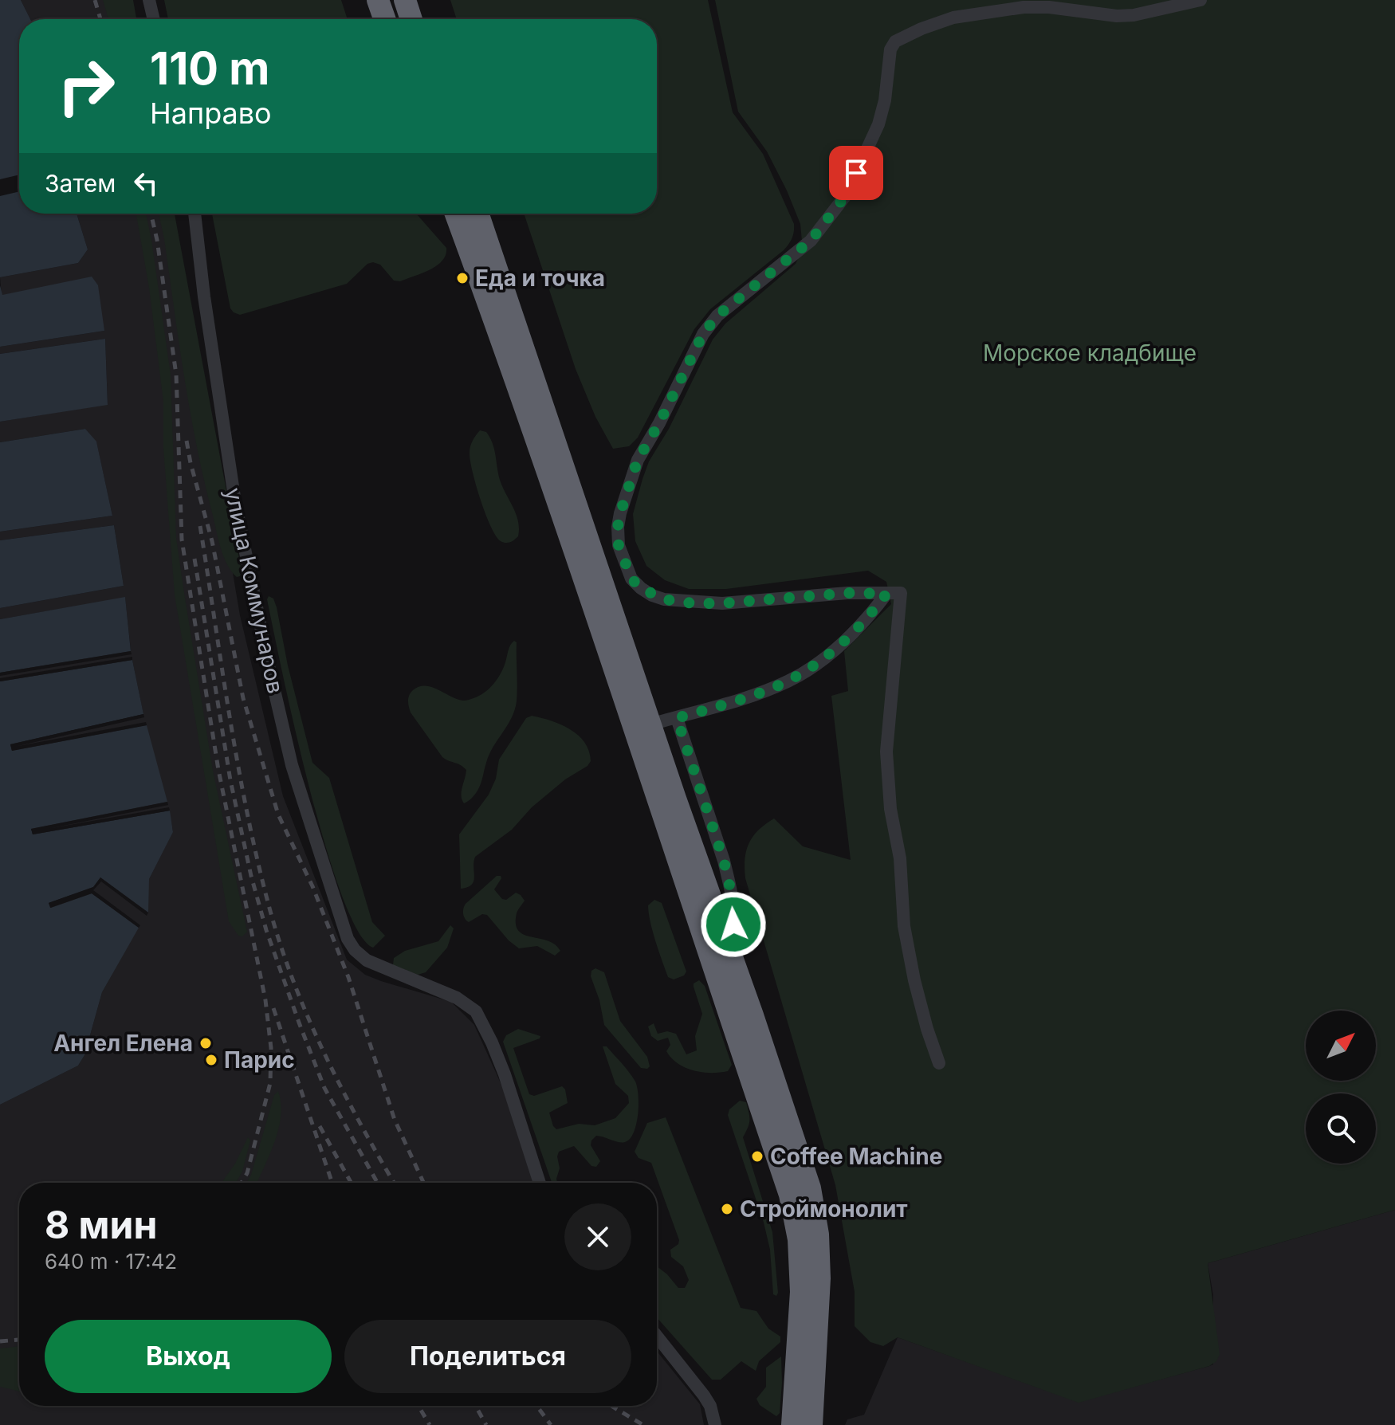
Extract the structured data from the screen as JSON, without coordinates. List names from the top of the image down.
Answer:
{
  "streets": {
    "street": ["улица Коммунаров"]
  },
  "parks": ["Морское кладбище"],
  "places": [
    "Еда и точка",
    "Ангел Елена",
    "Парис",
    "Coffee Machine",
    "Строймонолит"
  ],
  "north": "top right",
  "page": {
    "turn": ["110 m", "Направо"],
    "then": "Затем",
    "heading": ["8 мин", "640 m · 17:42"],
    "buttons": ["Выход", "Поделиться"]
  }
}
